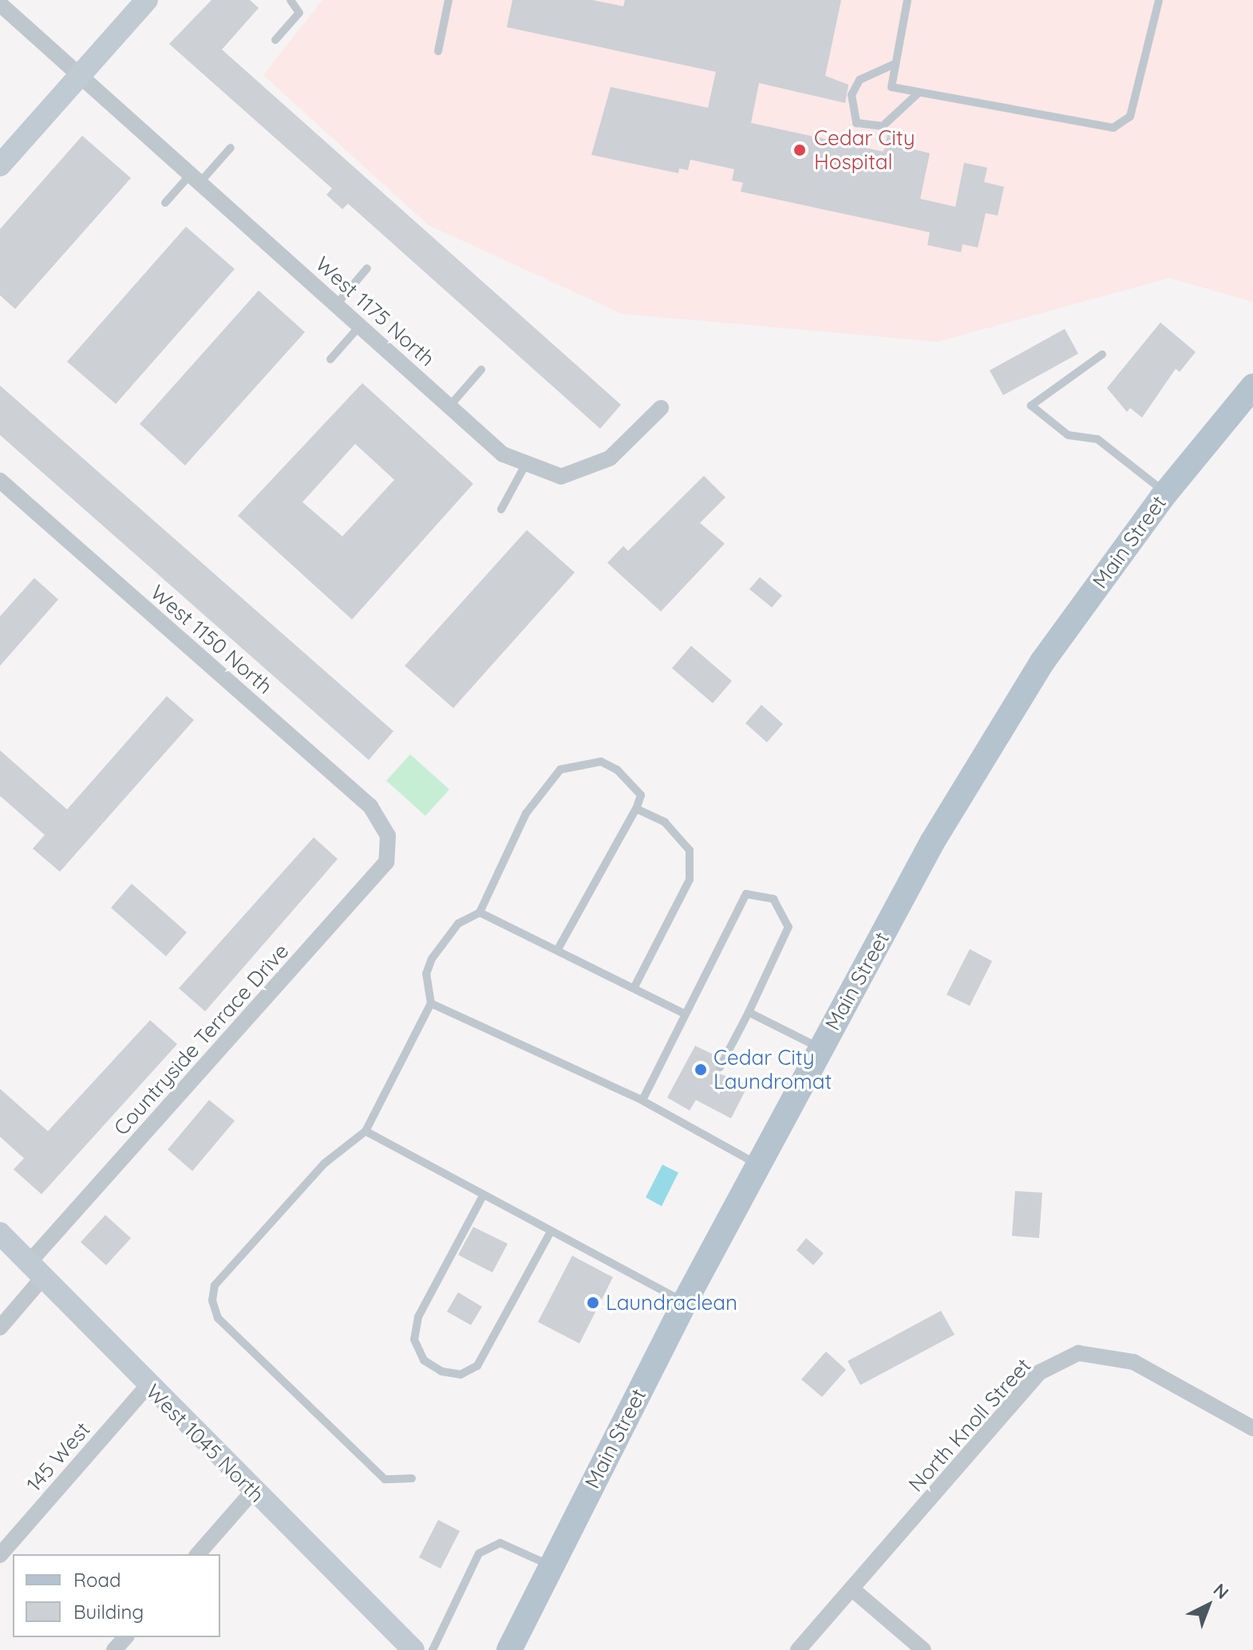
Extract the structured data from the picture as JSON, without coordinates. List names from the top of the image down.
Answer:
{
  "streets": {
    "main road": ["Main Street", "West 1045 North"],
    "street": [
      "West 1175 North",
      "West 1150 North",
      "Countryside Terrace Drive",
      "North Knoll Street",
      "145 West"
    ]
  },
  "crossings": [
    ["West 1150 North", "Countryside Terrace Drive"],
    ["Countryside Terrace Drive", "West 1045 North"],
    ["West 1045 North", "145 West"]
  ],
  "places": ["Cedar City Hospital", "Cedar City Laundromat", "Laundraclean"],
  "legend": ["Road", "Building"],
  "north": "top right"
}
